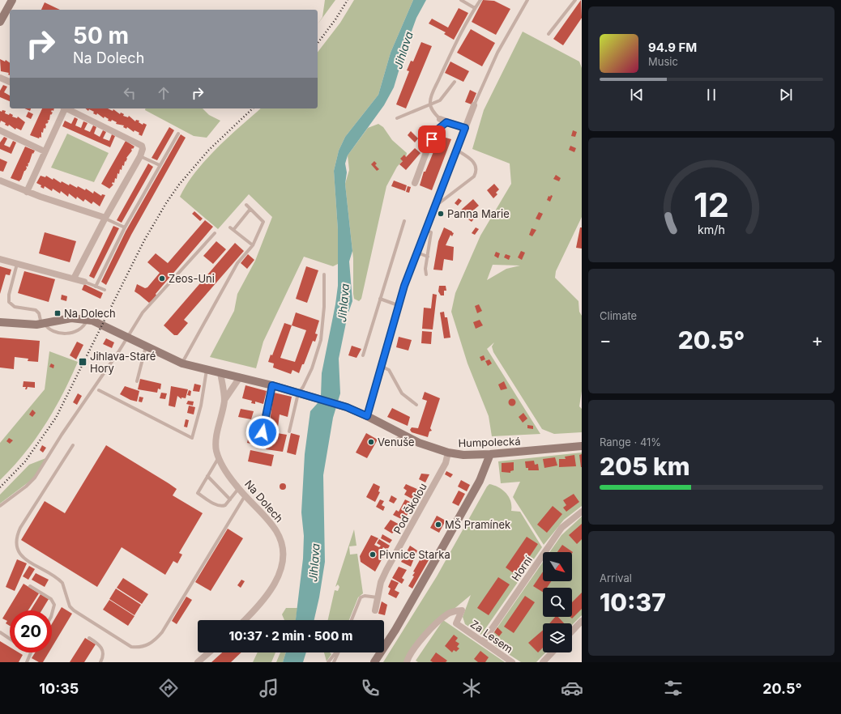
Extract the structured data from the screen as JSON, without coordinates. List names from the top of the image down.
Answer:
{
  "streets": {
    "main road": ["Humpolecká"],
    "street": [
      "Na Dolech",
      "Pod Školou",
      "Horní",
      "Za Lesem"
    ]
  },
  "crossings": [
    ["Humpolecká", "Pod Školou"],
    ["Horní", "Za Lesem"]
  ],
  "water": ["Jihlava"],
  "places": {
    "other": [
      "Panna Marie",
      "Zeos-Uni",
      "Venuše",
      "MŠ Pramínek",
      "Pivnice Starka"
    ],
    "transit": ["Na Dolech", "Jihlava-Staré Hory"]
  },
  "north": "bottom right",
  "page": {
    "turn": ["50 m", "Na Dolech"],
    "song": ["94.9 FM", "Music"],
    "tile": [
      "Climate",
      ["Range · 41%", "205 km"],
      ["Arrival", "10:37"]
    ],
    "heat": ["−", "20.5°", "+"],
    "limit": "20",
    "trip": "10:37 · 2 min · 500 m",
    "tabs": ["10:35", "20.5°"],
    "gauge": ["12", "km/h"]
  }
}
